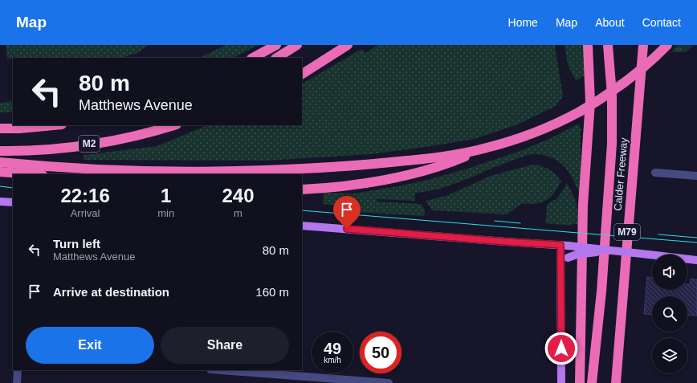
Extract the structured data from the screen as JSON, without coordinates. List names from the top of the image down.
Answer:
{
  "streets": {
    "highway": ["M2", "Calder Freeway", "M79"]
  },
  "page": {
    "header": "Map",
    "nav": [
      "Home",
      "Map",
      "About",
      "Contact"
    ],
    "turn": ["80 m", "Matthews Avenue"],
    "eta": [
      "22:16",
      "Arrival",
      "1",
      "min",
      "240",
      "m"
    ],
    "list": [
      {
        "name": "Turn left",
        "note": "Matthews Avenue",
        "value": "80 m"
      },
      {
        "name": "Arrive at destination",
        "value": "160 m"
      }
    ],
    "buttons": ["Exit", "Share"],
    "speed": "49 km/h",
    "limit": "50"
  }
}
